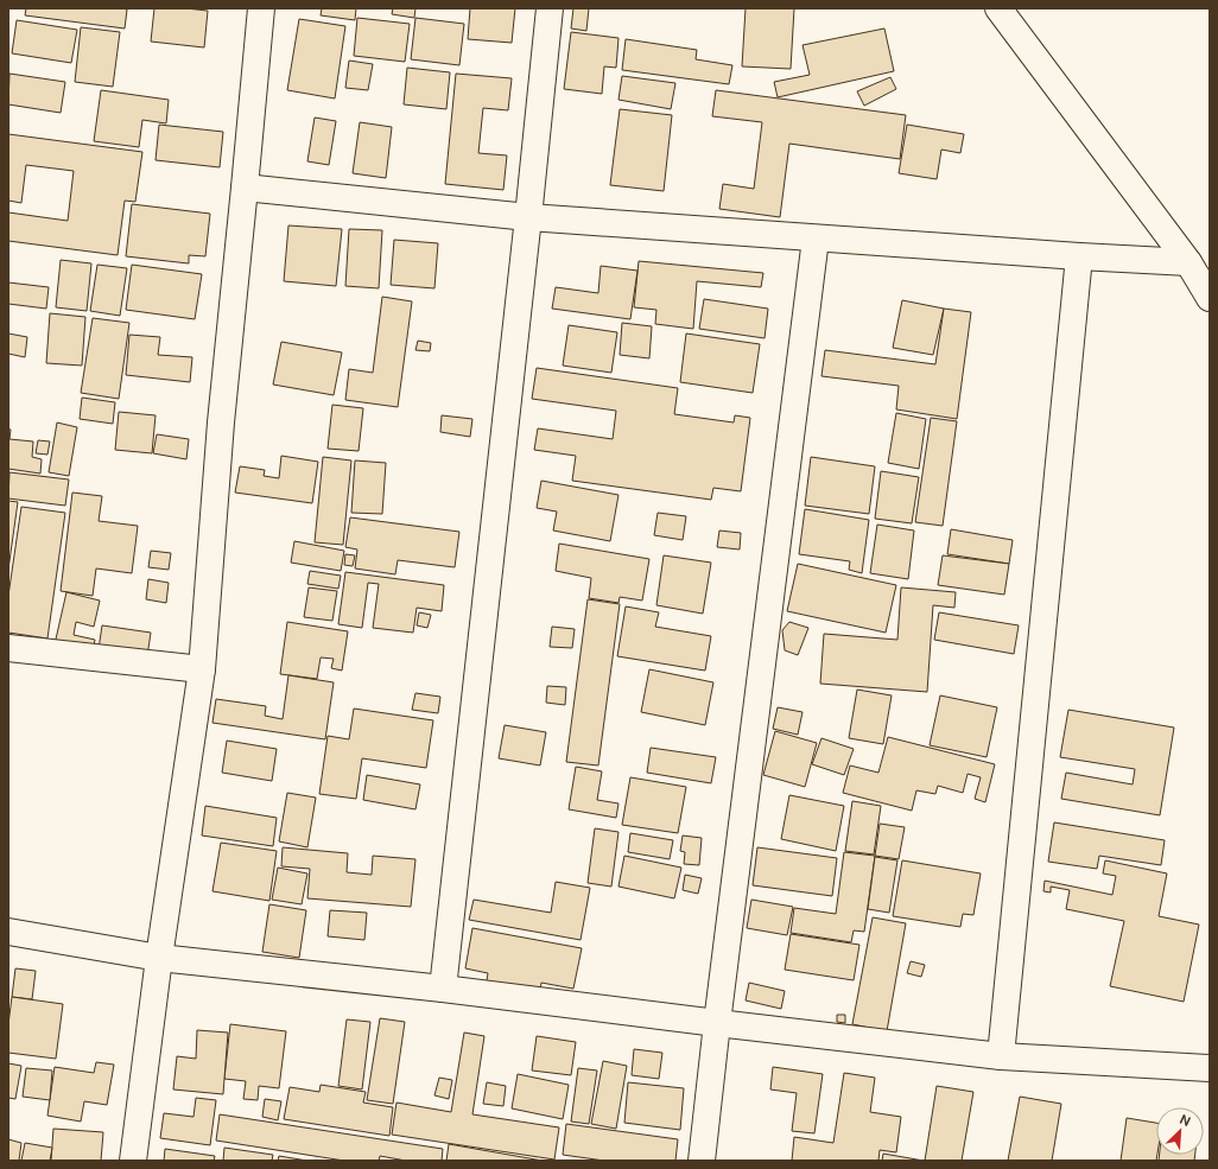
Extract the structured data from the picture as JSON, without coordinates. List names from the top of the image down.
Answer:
{
  "north": "top right"
}
